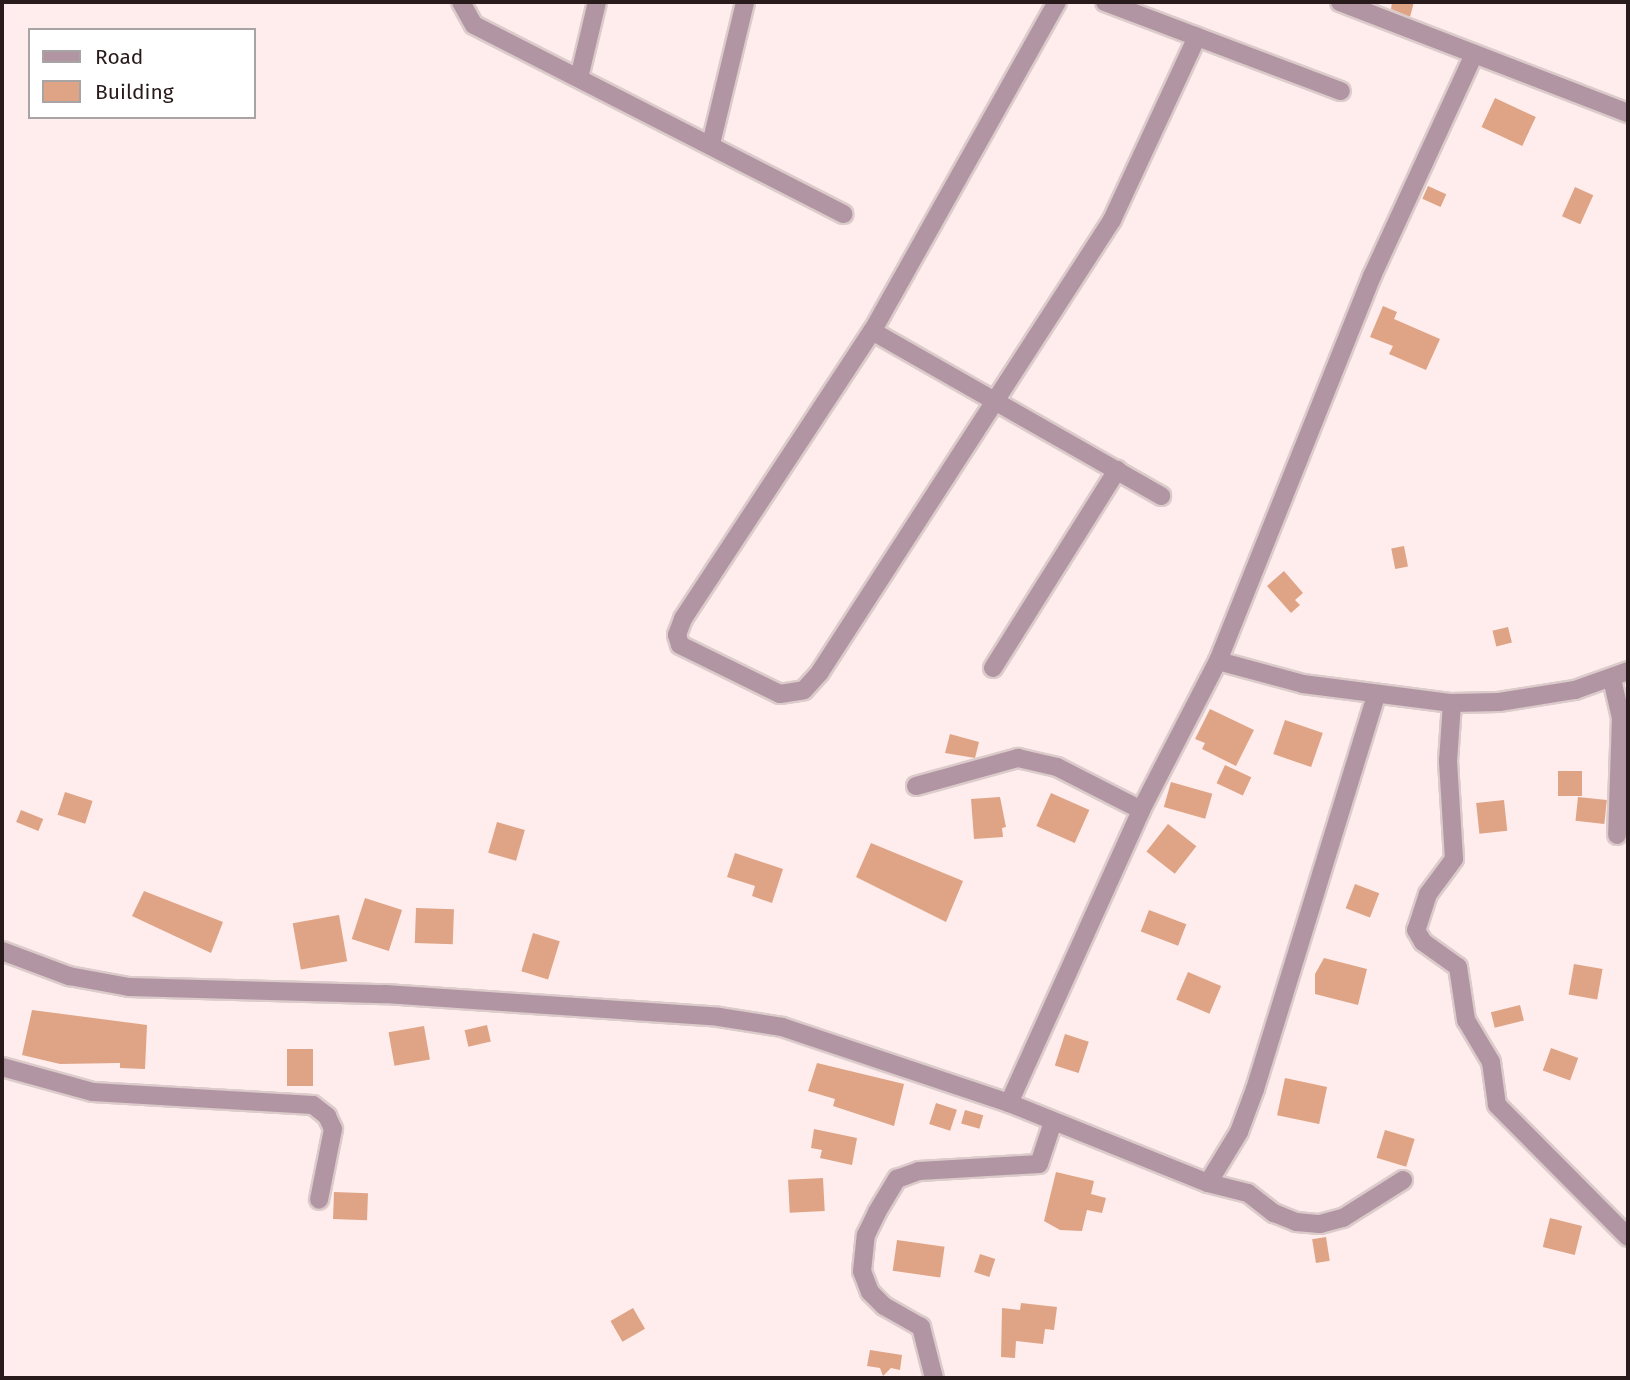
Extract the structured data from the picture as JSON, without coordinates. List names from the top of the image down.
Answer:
{
  "legend": ["Road", "Building"]
}
